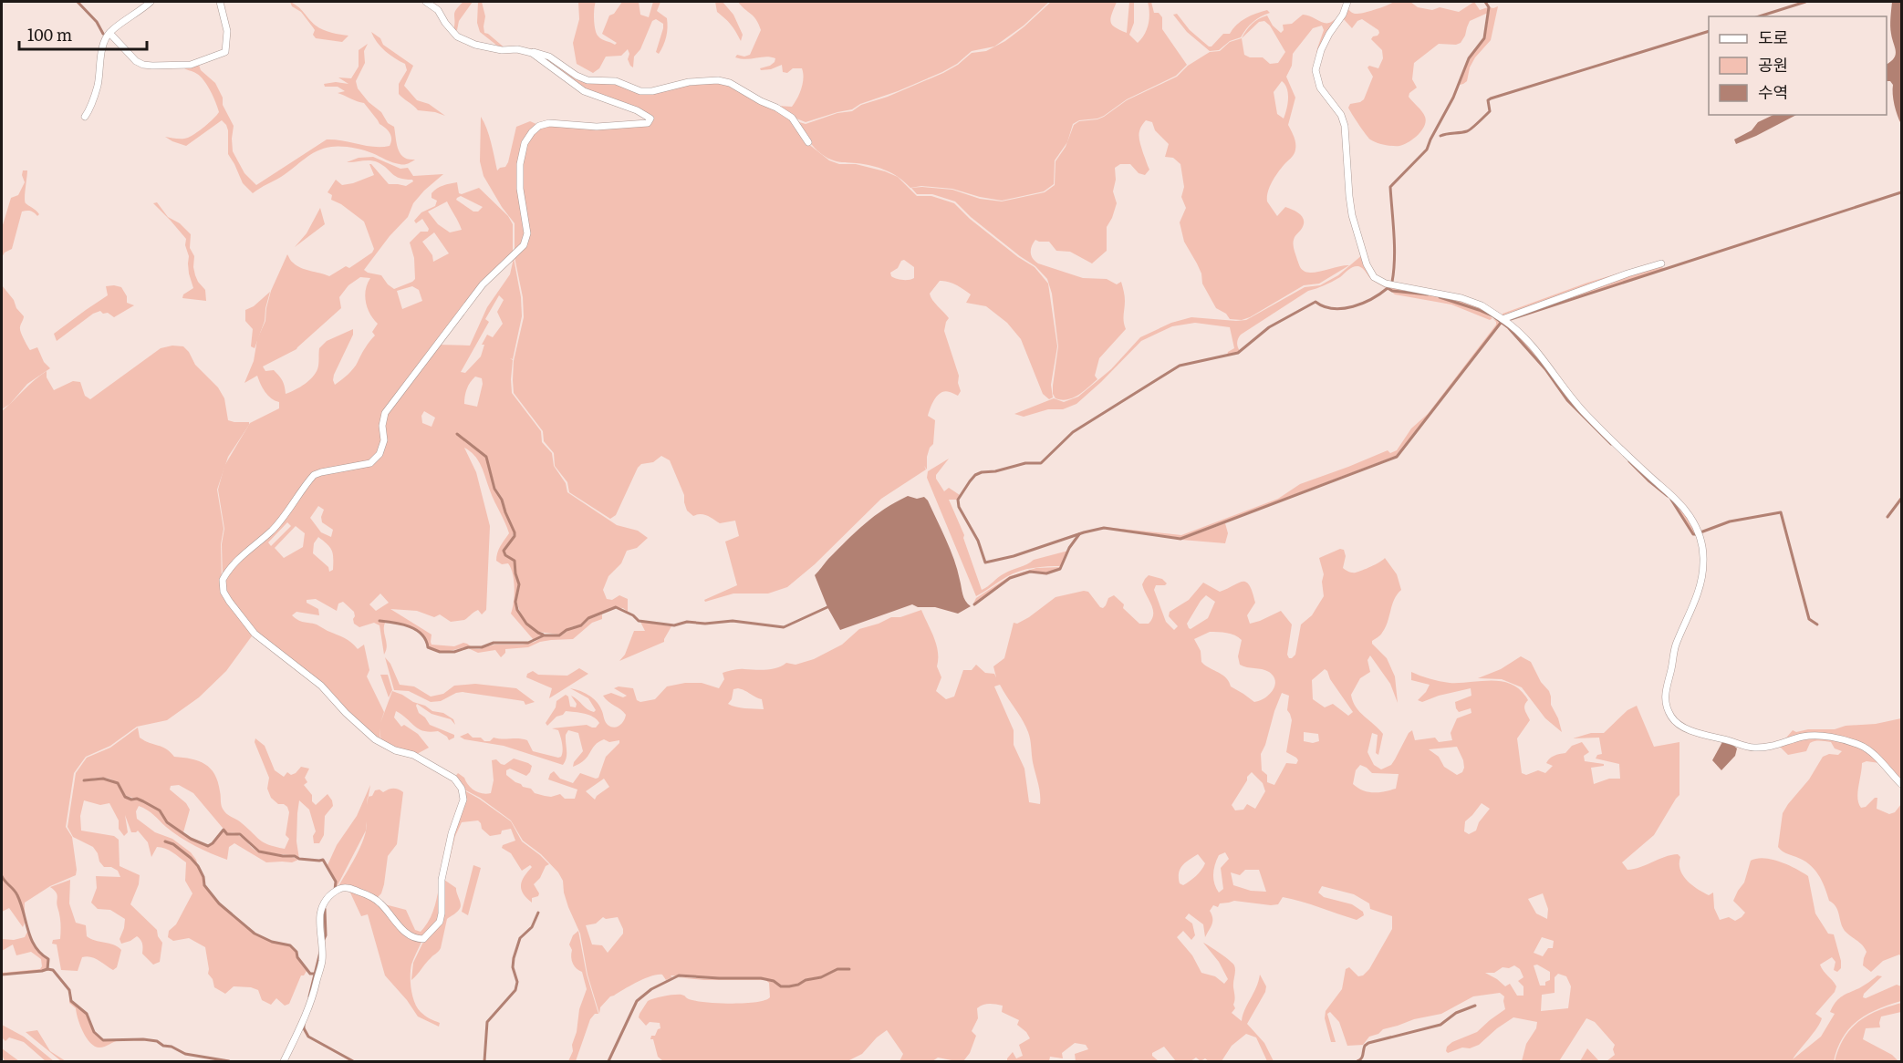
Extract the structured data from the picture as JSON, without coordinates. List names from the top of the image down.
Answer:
{
  "legend": ["도로", "공원", "수역"],
  "scale_bar": "100 m"
}
